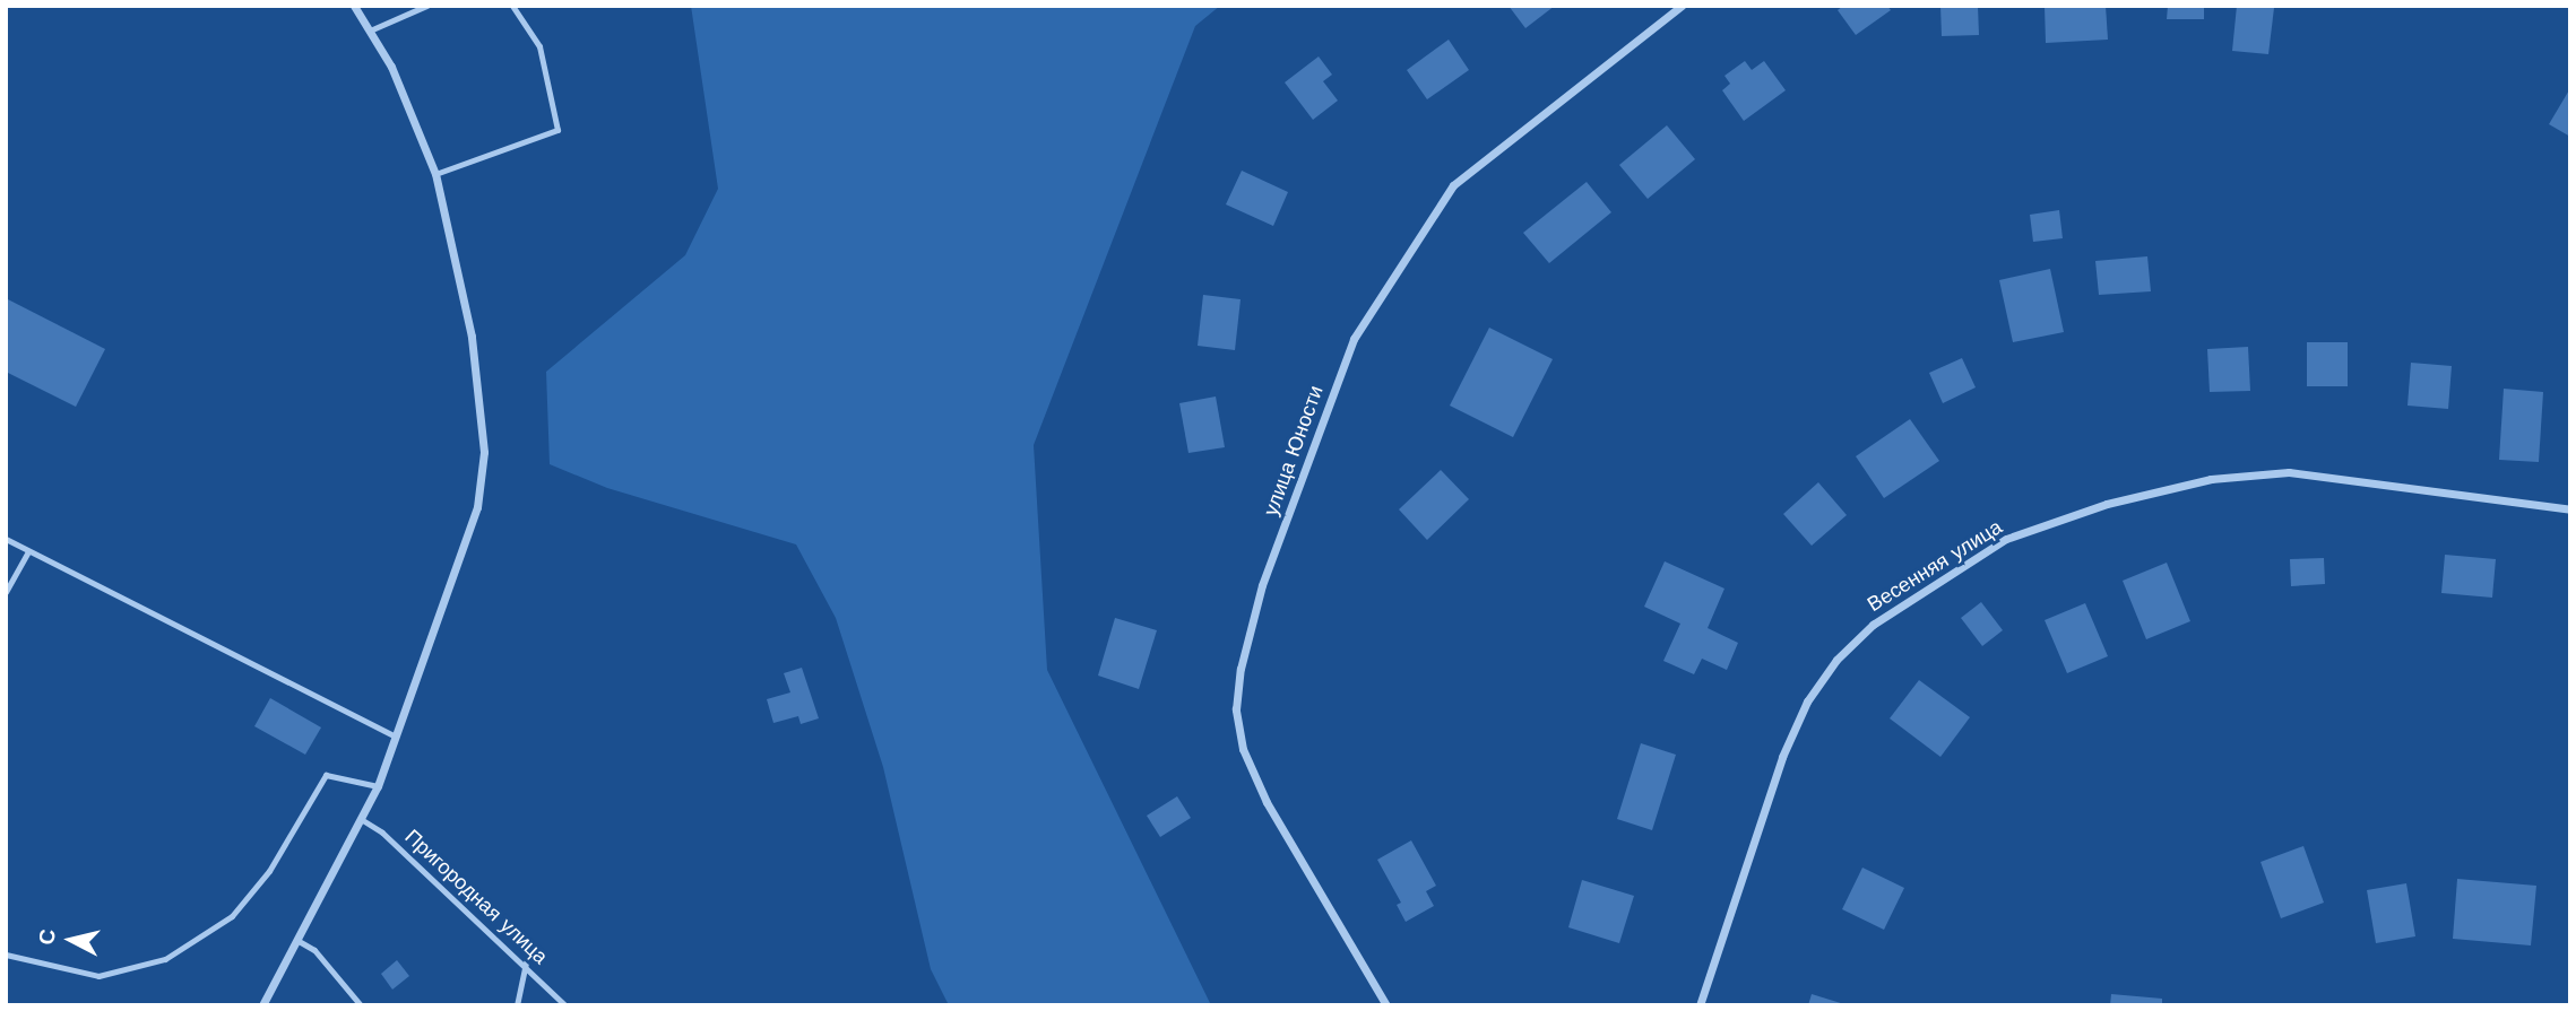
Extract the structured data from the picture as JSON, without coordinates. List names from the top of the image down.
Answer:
{
  "streets": {
    "street": ["улица Юности", "Весенняя улица"],
    "lane": ["Пригородная улица"]
  },
  "north": "left"
}
